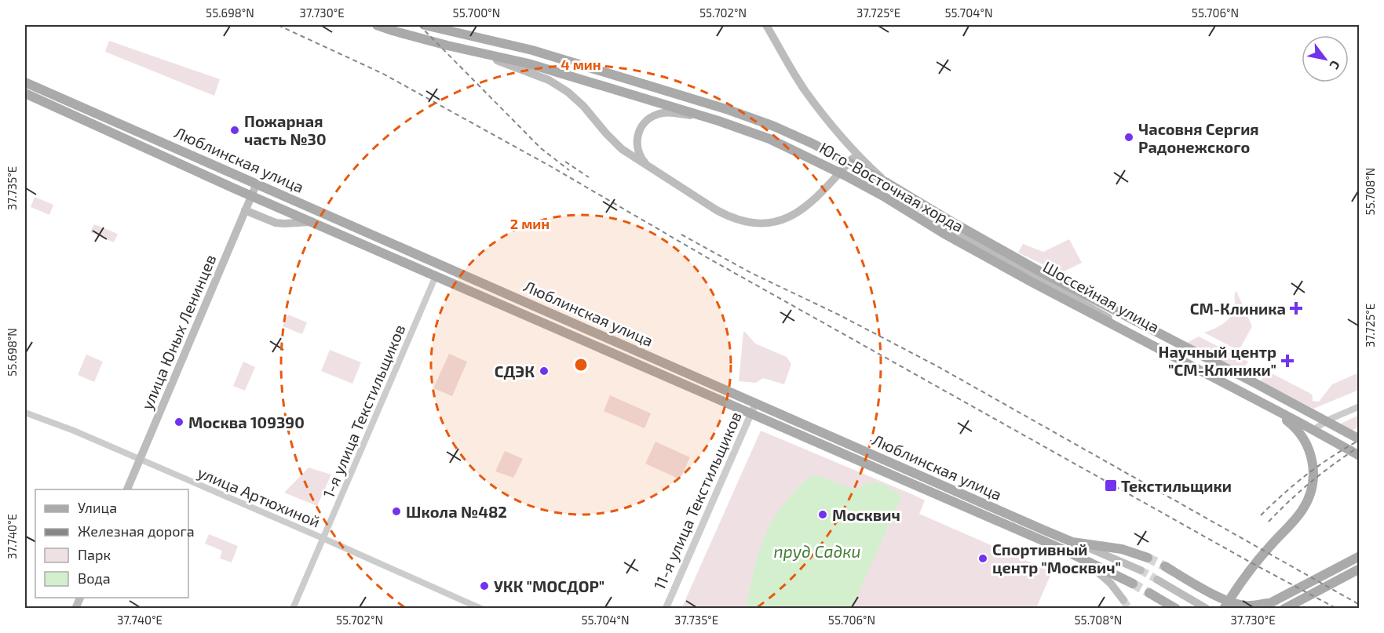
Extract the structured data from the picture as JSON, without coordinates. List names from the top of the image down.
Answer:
{
  "streets": {
    "main road": [
      "Люблинская улица",
      "Юго-Восточная хорда",
      "Шоссейная улица",
      "улица Юных Ленинцев"
    ],
    "street": ["1-я улица Текстильщиков", "улица Артюхиной", "11-я улица Текстильщиков"]
  },
  "crossings": [
    ["Люблинская улица", "улица Юных Ленинцев"],
    ["Люблинская улица", "1-я улица Текстильщиков"],
    ["Люблинская улица", "11-я улица Текстильщиков"],
    ["Юго-Восточная хорда", "Шоссейная улица"],
    ["улица Юных Ленинцев", "улица Артюхиной"],
    ["1-я улица Текстильщиков", "улица Артюхиной"]
  ],
  "water": ["пруд Садки"],
  "places": {
    "other": [
      "Пожарная часть №30",
      "Часовня Сергия Радонежского",
      "СДЭК",
      "Москва 109390",
      "Школа №482",
      "Москвич",
      "Спортивный центр \"Москвич\"",
      "УКК \"МОСДОР\""
    ],
    "health": ["СМ-Клиника", "Научный центр \"СМ-Клиники\""],
    "transit": ["Текстильщики"]
  },
  "legend": [
    "Улица",
    "Железная дорога",
    "Парк",
    "Вода"
  ],
  "north": "bottom right",
  "coordinates": [
    "55.698°N",
    "37.730°E",
    "55.700°N",
    "55.702°N",
    "37.725°E",
    "55.704°N",
    "55.706°N",
    "37.735°E",
    "55.708°N",
    "37.740°E"
  ],
  "rings": ["4 мин", "2 мин"]
}
